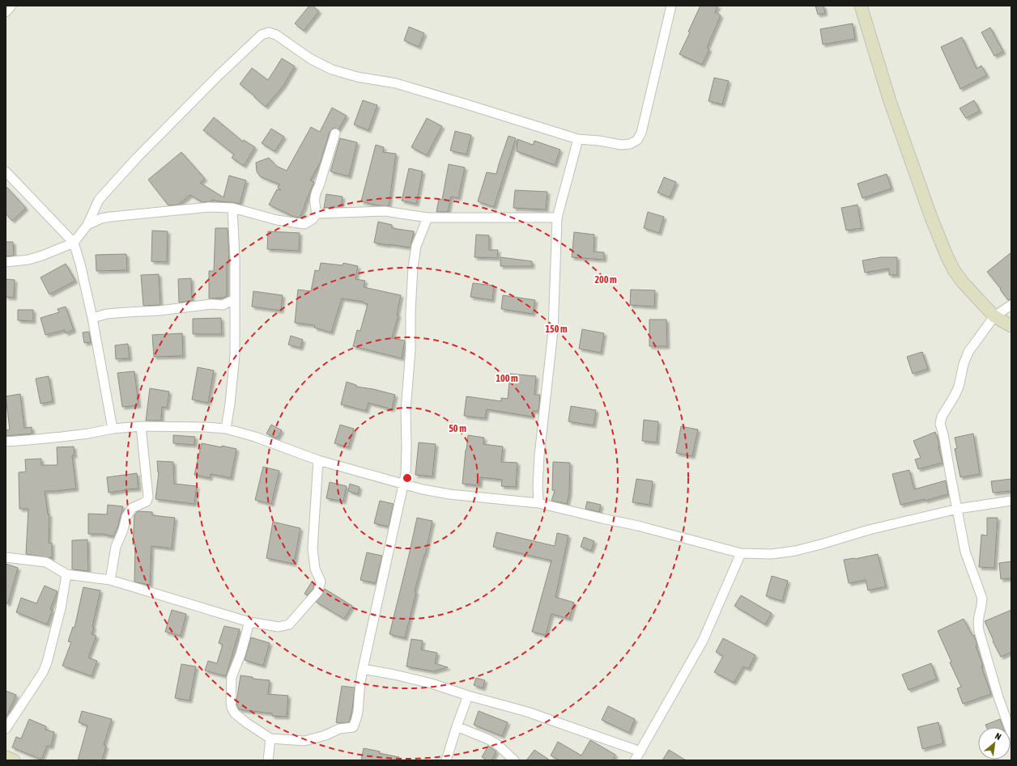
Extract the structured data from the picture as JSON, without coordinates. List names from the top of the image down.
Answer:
{
  "north": "top right",
  "rings": [
    "200 m",
    "150 m",
    "100 m",
    "50 m"
  ]
}
